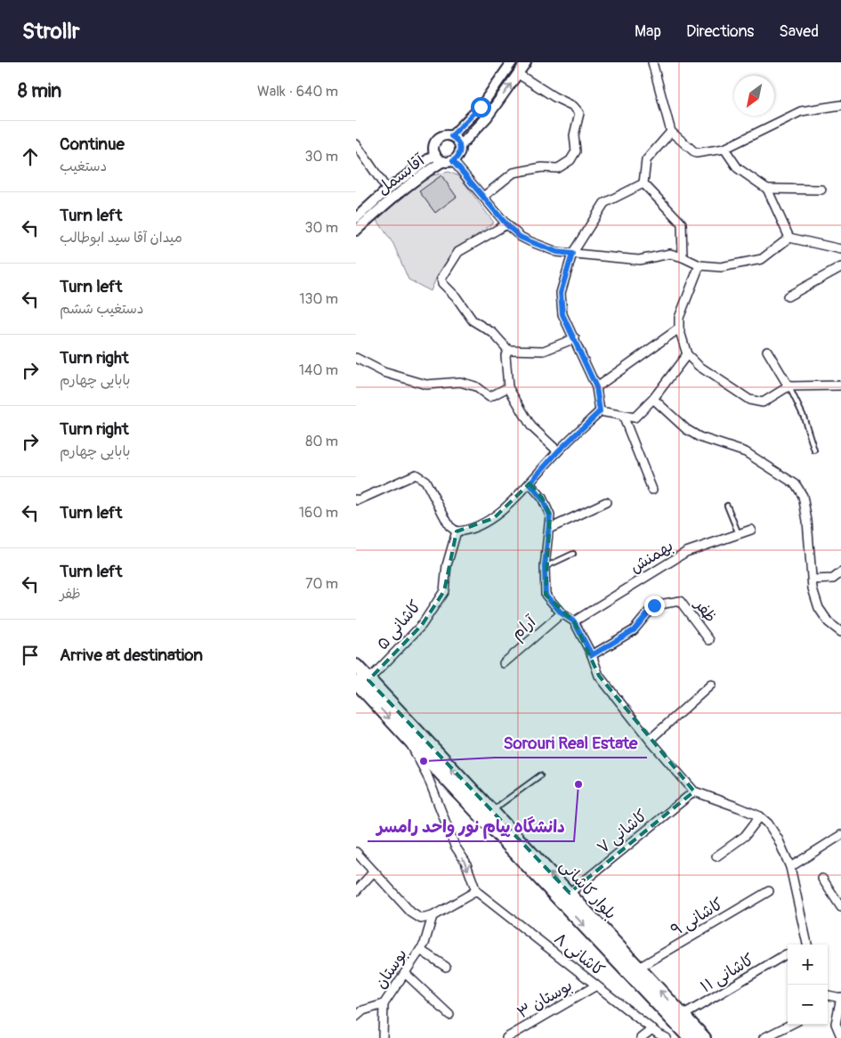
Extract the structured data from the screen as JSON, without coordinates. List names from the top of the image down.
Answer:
{
  "streets": {
    "main road": ["بلوار کاشانی"],
    "street": [
      "آقابسمل",
      "بهمنش",
      "ظفر",
      "کاشانی ۵",
      "آرام",
      "کاشانی ۷",
      "کاشانی ۹",
      "کاشانی ۸",
      "بوستان",
      "کاشانی ۱۱",
      "بوستان ۳"
    ]
  },
  "crossings": [
    ["کاشانی ۵", "بلوار کاشانی"],
    ["کاشانی ۷", "بلوار کاشانی"],
    ["بلوار کاشانی", "کاشانی ۹"],
    ["بلوار کاشانی", "کاشانی ۱۱"],
    ["کاشانی ۸", "بوستان ۳"]
  ],
  "places": ["Sorouri Real Estate", "دانشگاه پیام نور واحد رامسر"],
  "north": "bottom left",
  "page": {
    "header": "Strollr",
    "nav": ["Map", "Directions", "Saved"],
    "heading": ["8 min", "Walk · 640 m"],
    "list": [
      ["Continue", "دستغیب", "30 m"],
      ["Turn left", "میدان آقا سید ابوطالب", "30 m"],
      ["Turn left", "دستغیب ششم", "130 m"],
      ["Turn right", "بابایی چهارم", "140 m"],
      ["Turn right", "بابایی چهارم", "80 m"],
      ["Turn left", "160 m"],
      ["Turn left", "ظفر", "70 m"],
      "Arrive at destination"
    ],
    "map_buttons": ["+", "−"]
  }
}
